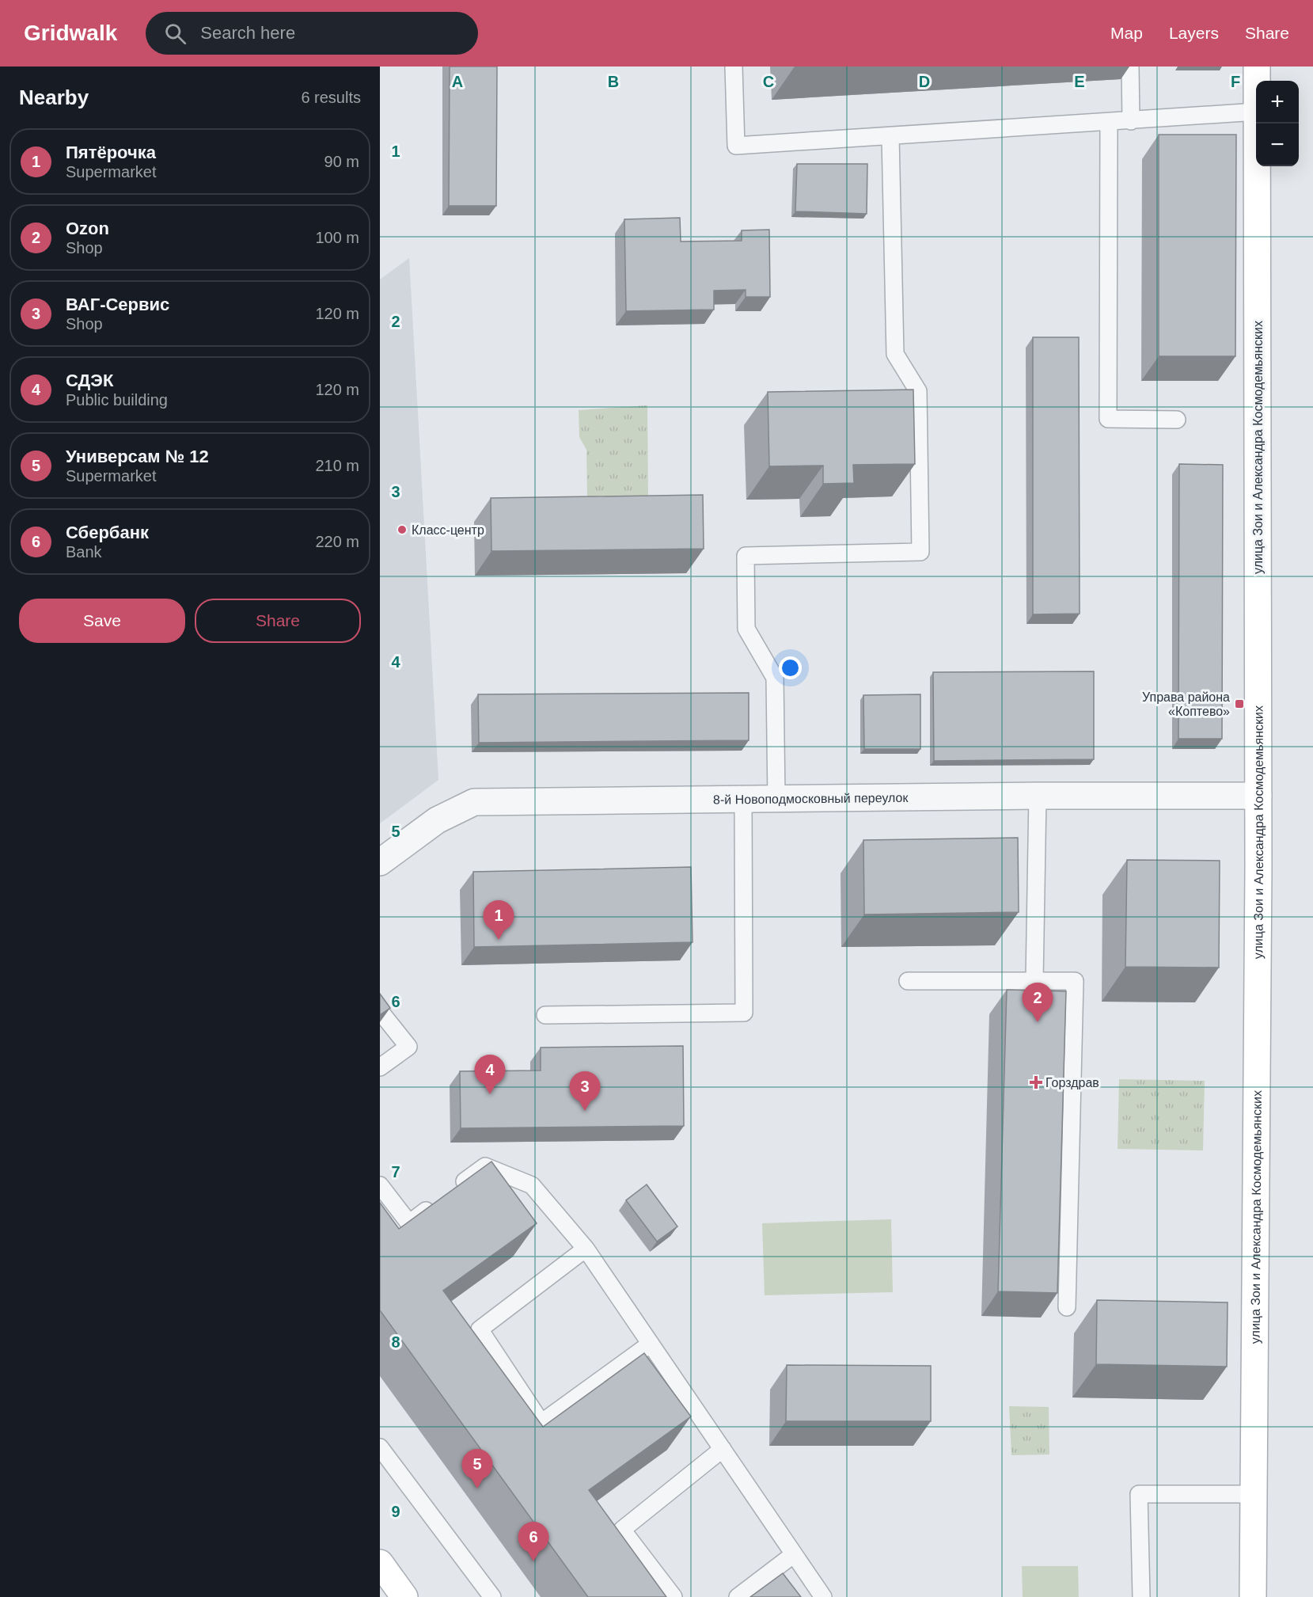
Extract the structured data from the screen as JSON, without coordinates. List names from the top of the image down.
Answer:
{
  "streets": {
    "main road": ["улица Зои и Александра Космодемьянских"],
    "street": ["8-й Новоподмосковный переулок"]
  },
  "crossings": [
    ["улица Зои и Александра Космодемьянских", "8-й Новоподмосковный переулок"]
  ],
  "places": {
    "other": ["Класс-центр"],
    "transit": ["Управа района «Коптево»"],
    "health": ["Горздрав"]
  },
  "page": {
    "header": "Gridwalk",
    "search": "Search here",
    "nav": ["Map", "Layers", "Share"],
    "heading": ["Nearby", "6 results"],
    "map_buttons": ["+", "−"],
    "list": [
      {
        "mark": "1",
        "name": "Пятёрочка",
        "note": "Supermarket",
        "value": "90 m"
      },
      {
        "mark": "2",
        "name": "Ozon",
        "note": "Shop",
        "value": "100 m"
      },
      {
        "mark": "3",
        "name": "ВАГ-Сервис",
        "note": "Shop",
        "value": "120 m"
      },
      {
        "mark": "4",
        "name": "СДЭК",
        "note": "Public building",
        "value": "120 m"
      },
      {
        "mark": "5",
        "name": "Универсам № 12",
        "note": "Supermarket",
        "value": "210 m"
      },
      {
        "mark": "6",
        "name": "Сбербанк",
        "note": "Bank",
        "value": "220 m"
      }
    ],
    "buttons": ["Save", "Share"],
    "pins": [
      "1",
      "2",
      "4",
      "3",
      "5",
      "6"
    ]
  },
  "grid": {
    "columns": [
      "A",
      "B",
      "C",
      "D",
      "E",
      "F"
    ],
    "rows": [
      "1",
      "2",
      "3",
      "4",
      "5",
      "6",
      "7",
      "8",
      "9"
    ]
  }
}
